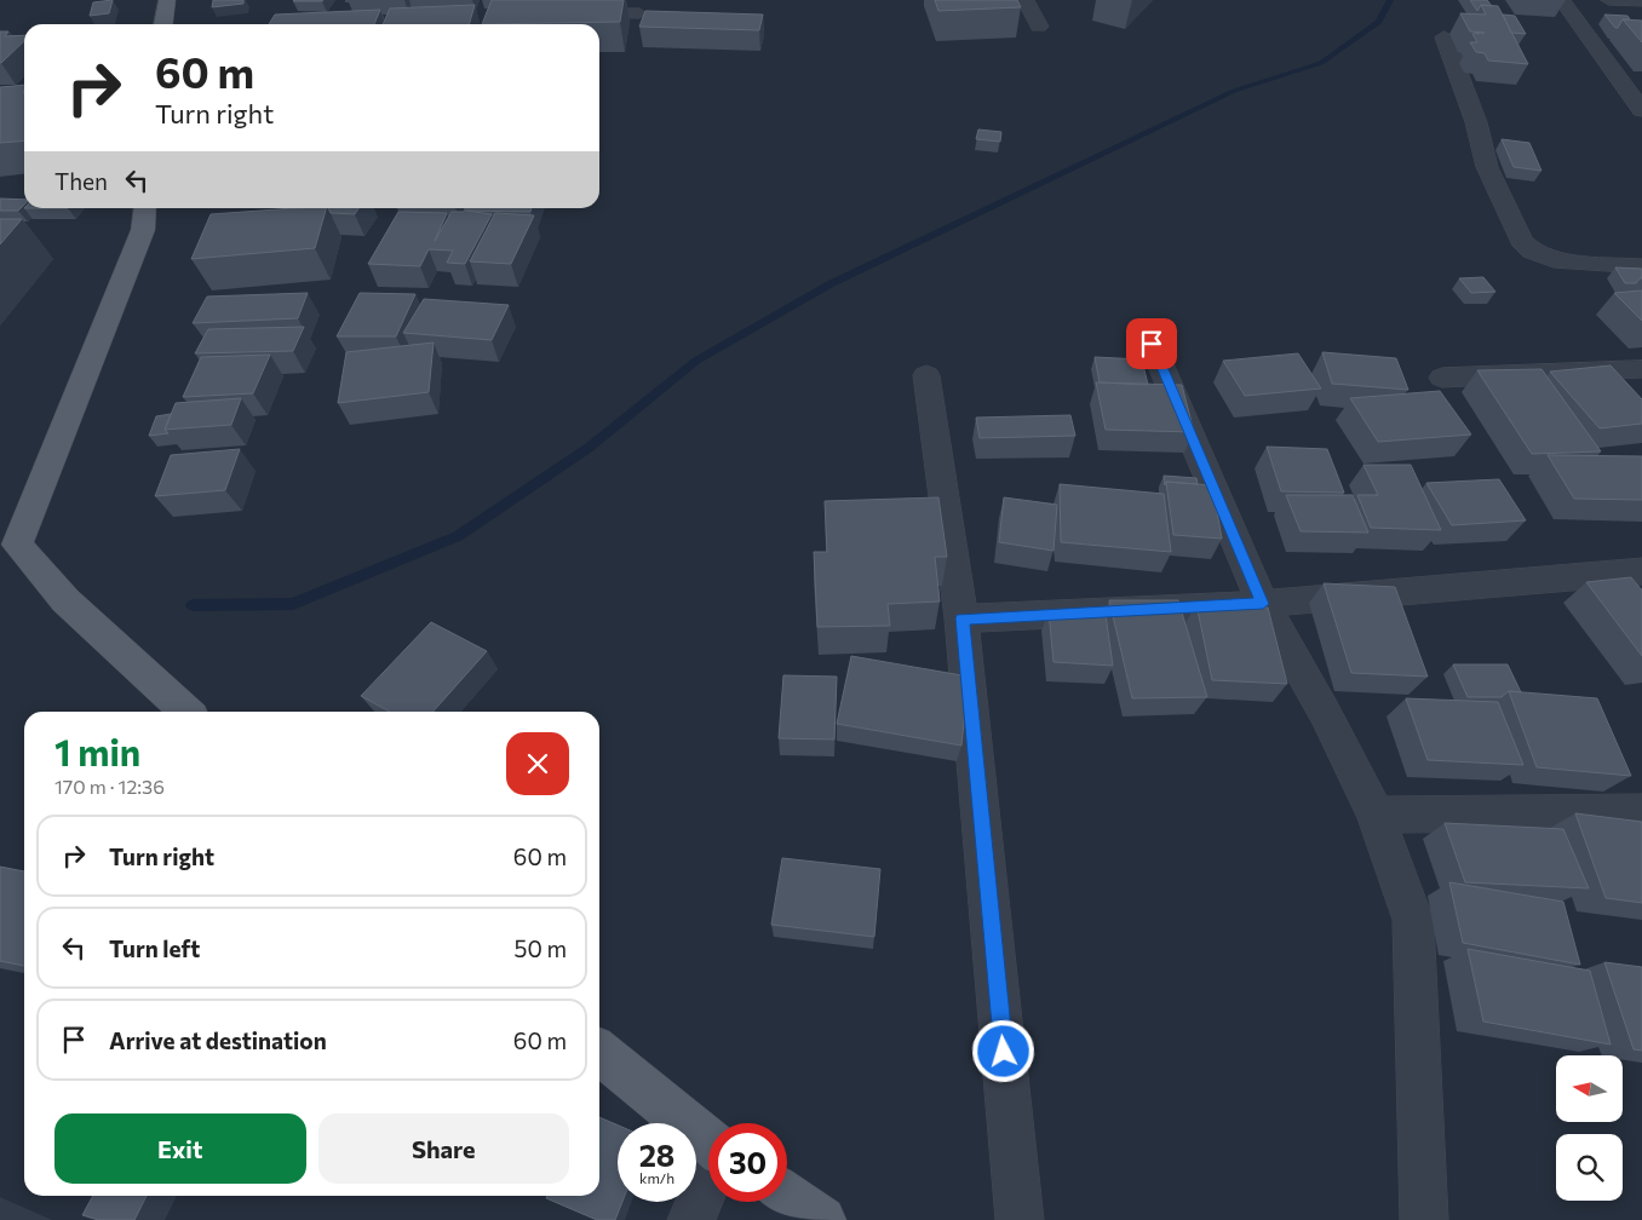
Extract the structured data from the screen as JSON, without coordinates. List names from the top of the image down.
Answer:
{
  "north": "left",
  "page": {
    "turn": ["60 m", "Turn right"],
    "then": "Then",
    "heading": ["1 min", "170 m · 12:36"],
    "list": [
      {
        "name": "Turn right",
        "value": "60 m"
      },
      {
        "name": "Turn left",
        "value": "50 m"
      },
      {
        "name": "Arrive at destination",
        "value": "60 m"
      }
    ],
    "buttons": ["Exit", "Share"],
    "speed": "28 km/h",
    "limit": "30"
  }
}
